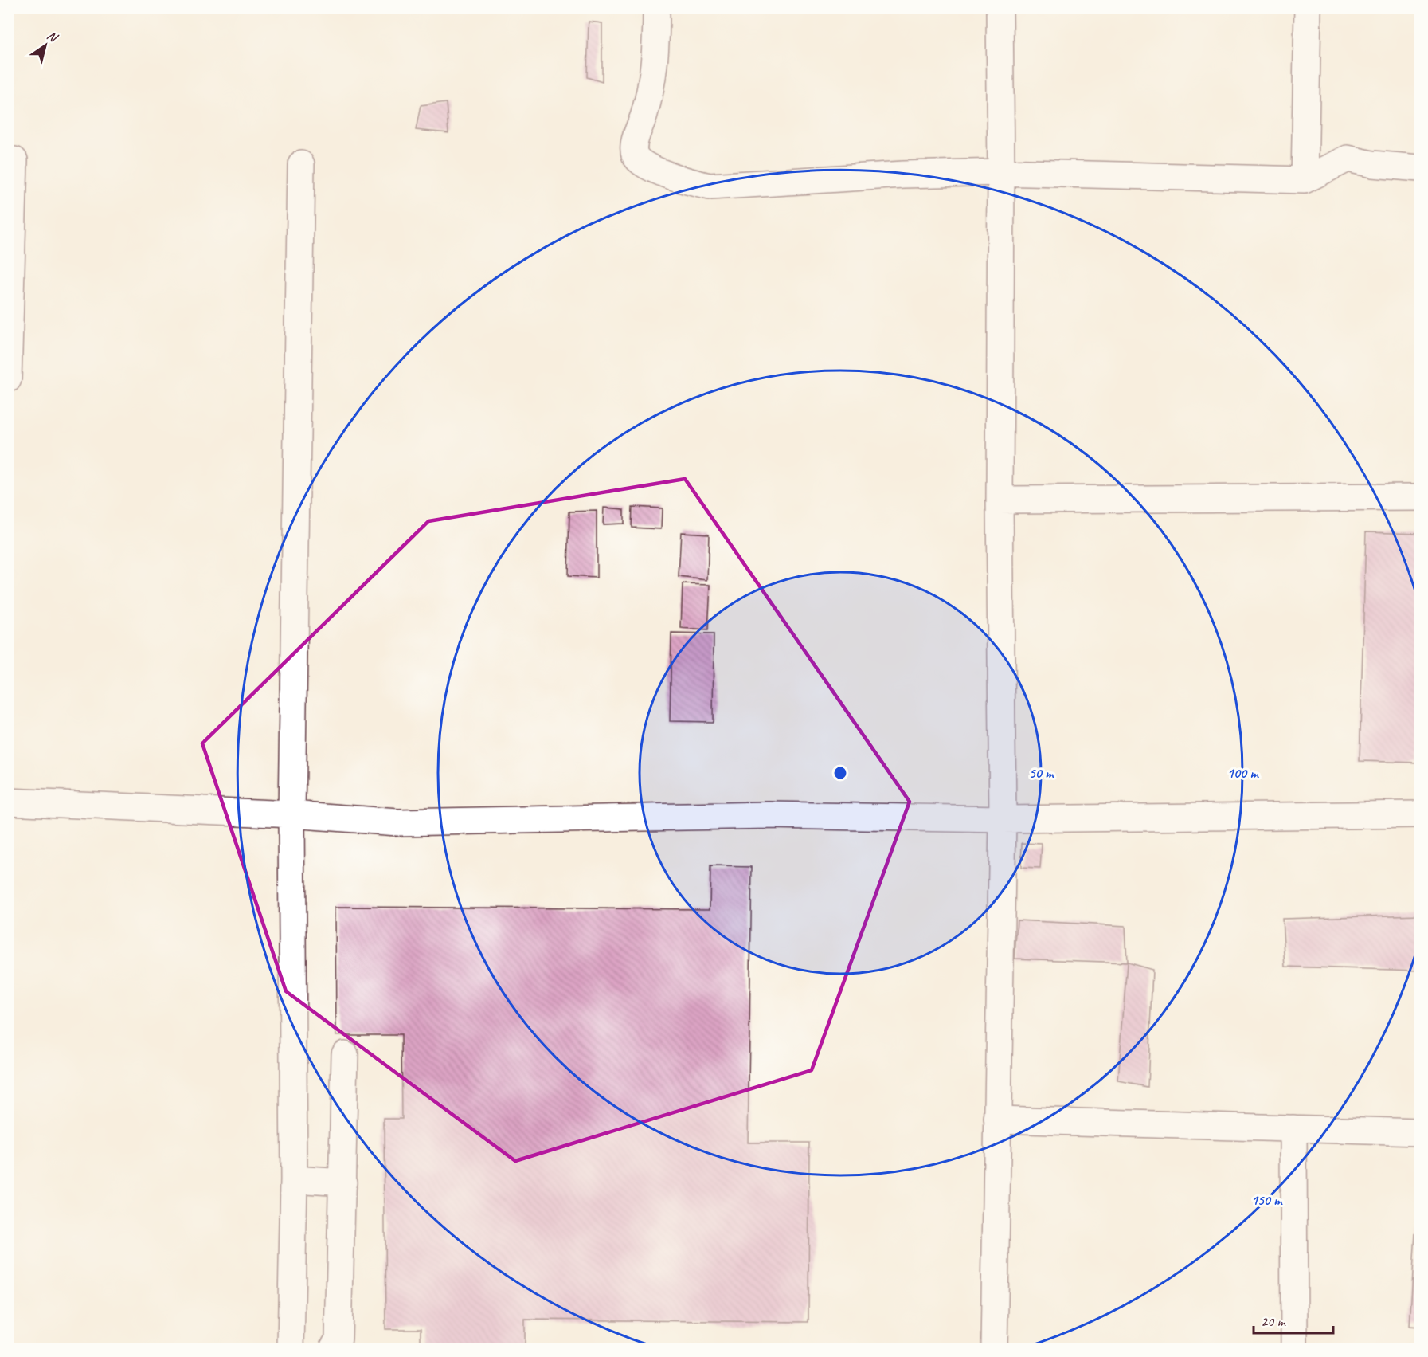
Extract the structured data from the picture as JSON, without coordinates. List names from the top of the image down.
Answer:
{
  "scale_bar": "20 m",
  "north": "top right",
  "rings": ["50 m", "100 m", "150 m"]
}
